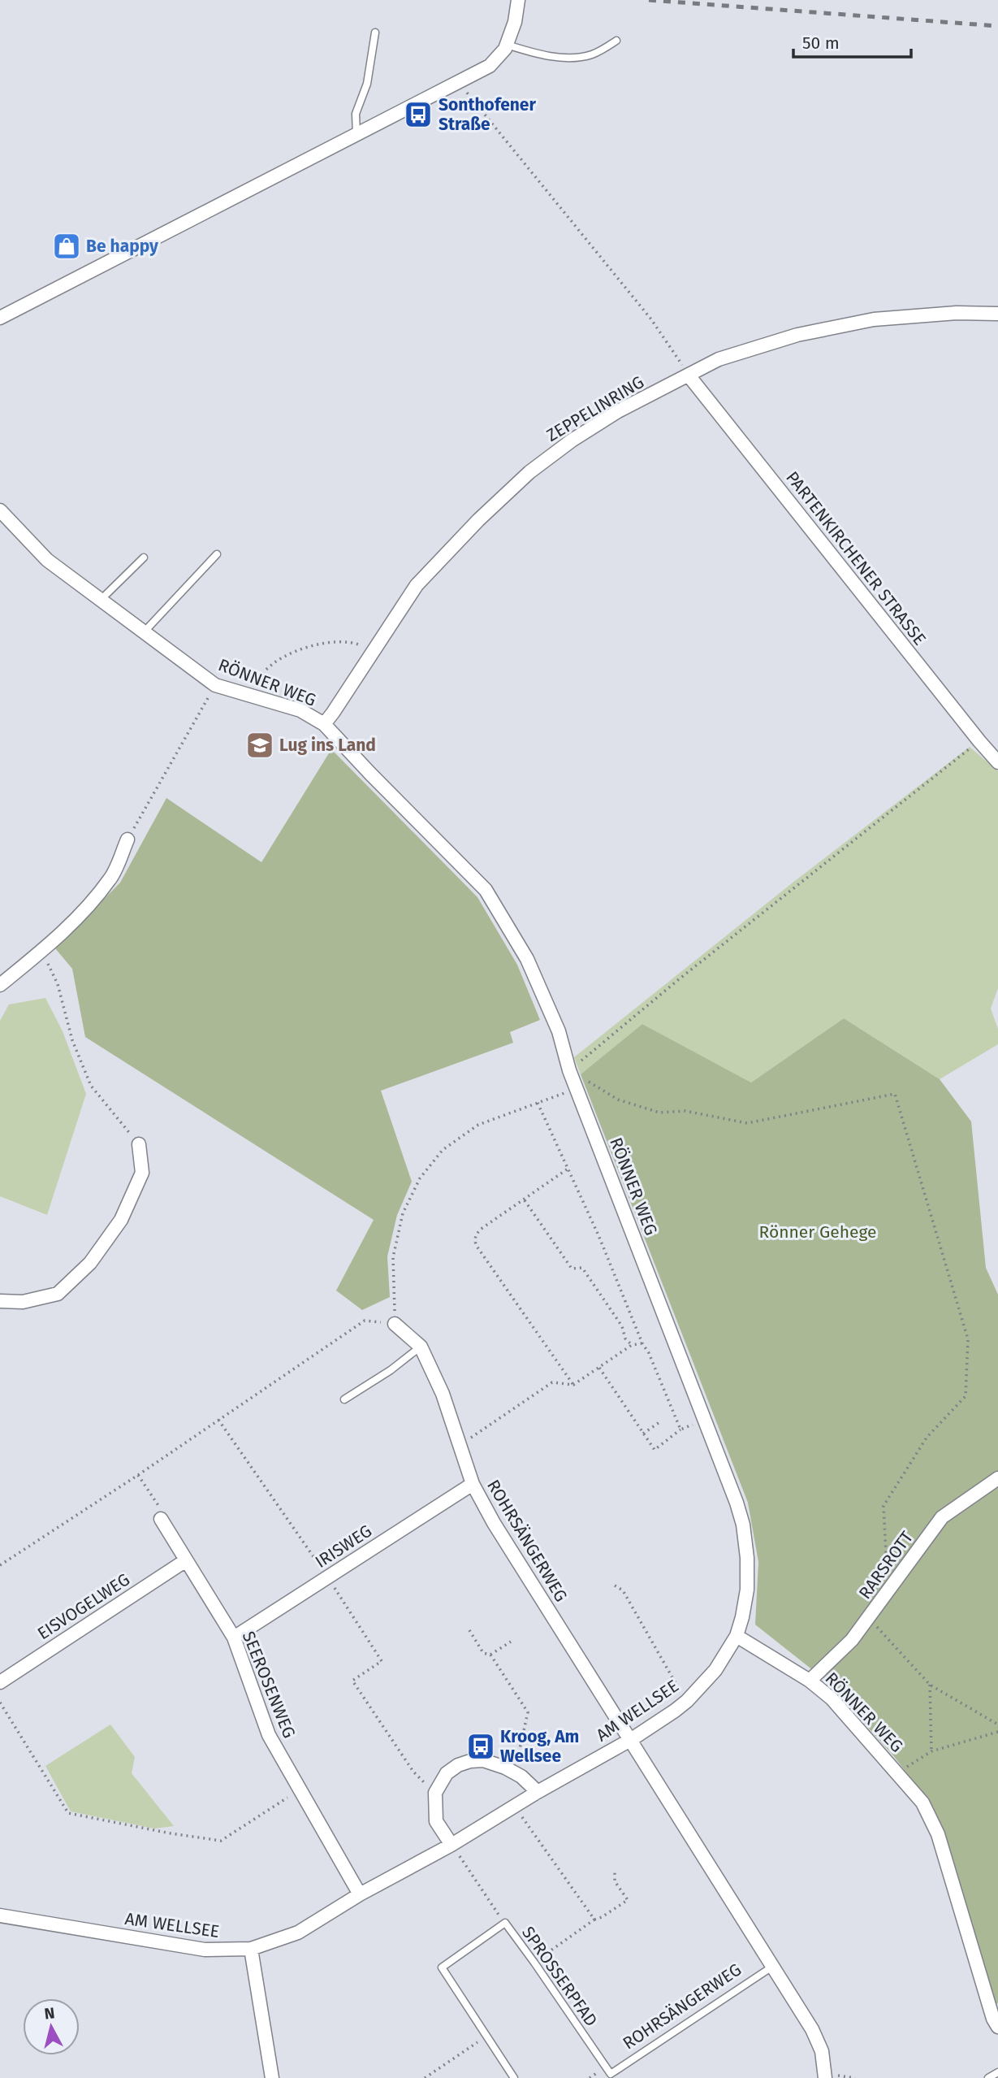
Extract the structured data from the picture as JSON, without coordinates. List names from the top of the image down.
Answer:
{
  "streets": {
    "street": [
      "ZEPPELINRING",
      "PARTENKIRCHENER STRASSE",
      "RÖNNER WEG",
      "ROHRSÄNGERWEG",
      "IRISWEG",
      "RARSROTT",
      "EISVOGELWEG",
      "SEEROSENWEG",
      "AM WELLSEE"
    ],
    "lane": ["SPROSSERPFAD"]
  },
  "crossings": [
    ["ZEPPELINRING", "PARTENKIRCHENER STRASSE"],
    ["ZEPPELINRING", "RÖNNER WEG"],
    ["RÖNNER WEG", "RARSROTT"],
    ["RÖNNER WEG", "AM WELLSEE"],
    ["ROHRSÄNGERWEG", "IRISWEG"],
    ["ROHRSÄNGERWEG", "AM WELLSEE"],
    ["ROHRSÄNGERWEG", "SPROSSERPFAD"],
    ["IRISWEG", "SEEROSENWEG"],
    ["EISVOGELWEG", "SEEROSENWEG"],
    ["SEEROSENWEG", "AM WELLSEE"]
  ],
  "parks": ["Rönner Gehege"],
  "places": {
    "bus stop": ["Sonthofener Straße", "Kroog, Am Wellsee"],
    "shop": ["Be happy"],
    "school or university": ["Lug ins Land"]
  },
  "scale_bar": "50 m",
  "north": "top"
}
